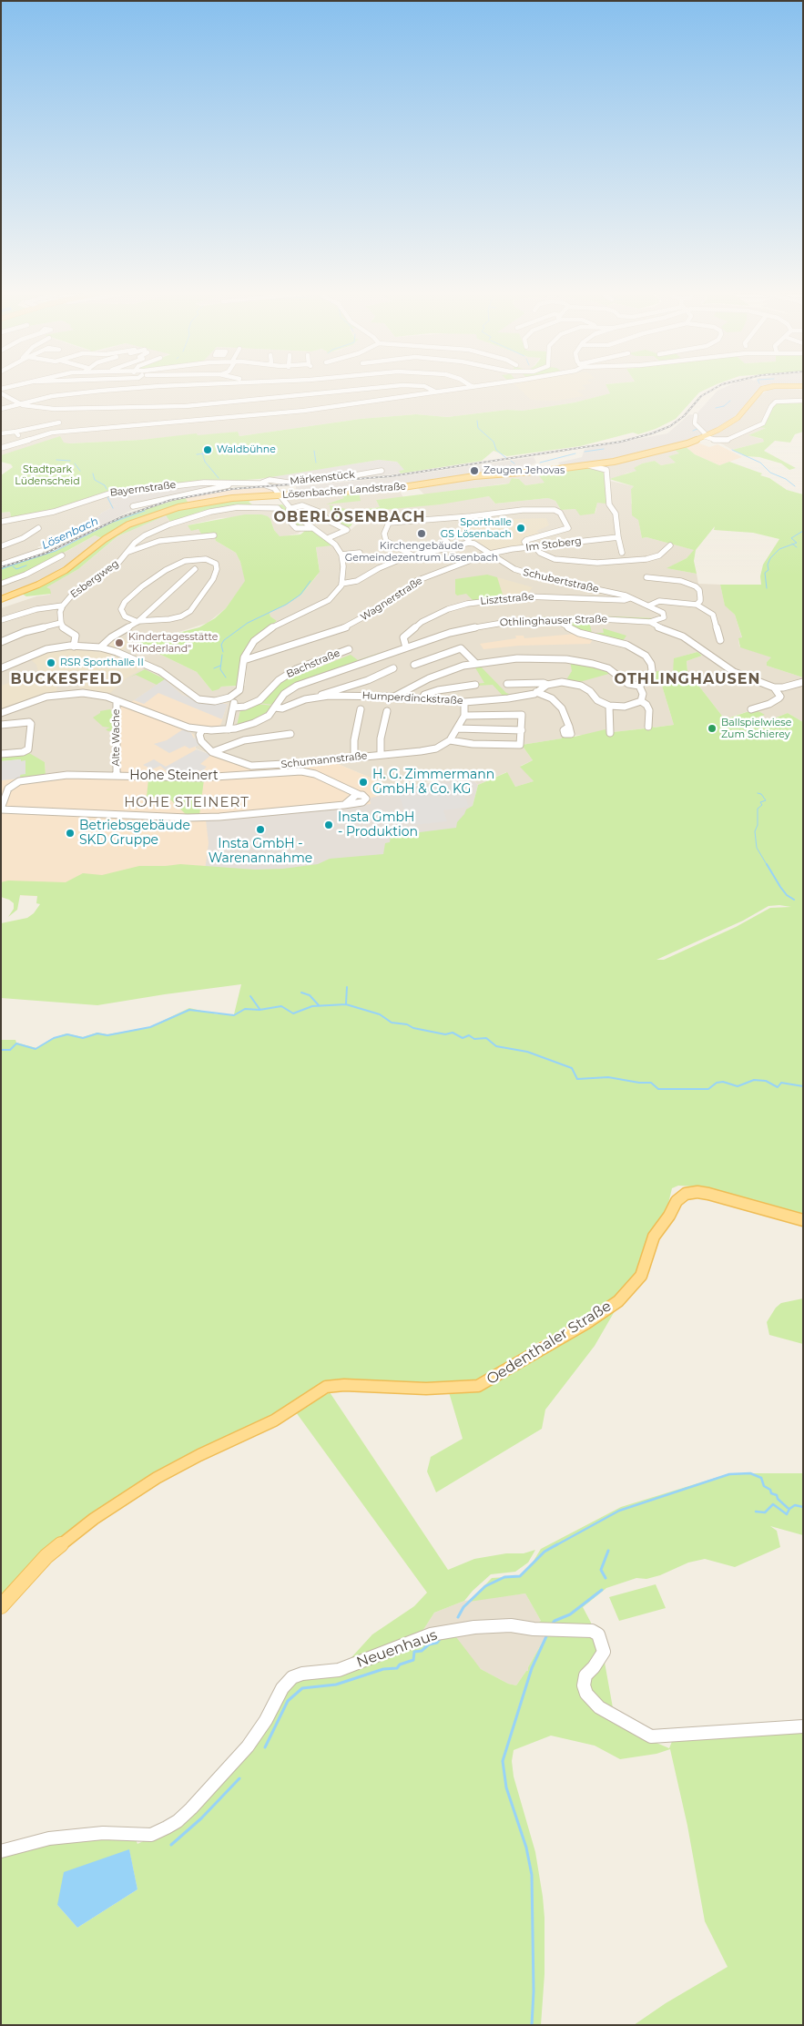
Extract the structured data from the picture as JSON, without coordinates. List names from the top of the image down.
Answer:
{
  "streets": {
    "main road": ["Lösenbacher Landstraße", "Oedenthaler Straße"],
    "street": [
      "Märkenstück",
      "Bayernstraße",
      "Im Stoberg",
      "Esbergweg",
      "Schubertstraße",
      "Wagnerstraße",
      "Lisztstraße",
      "Othlinghauser Straße",
      "Bachstraße",
      "Humperdinckstraße",
      "Alte Wache",
      "Schumannstraße",
      "Hohe Steinert",
      "Neuenhaus"
    ]
  },
  "crossings": [
    ["Märkenstück", "Bayernstraße"],
    ["Märkenstück", "Lösenbacher Landstraße"],
    ["Im Stoberg", "Schubertstraße"],
    ["Im Stoberg", "Wagnerstraße"],
    ["Schubertstraße", "Wagnerstraße"],
    ["Schubertstraße", "Lisztstraße"],
    ["Schubertstraße", "Othlinghauser Straße"],
    ["Lisztstraße", "Othlinghauser Straße"],
    ["Othlinghauser Straße", "Humperdinckstraße"],
    ["Othlinghauser Straße", "Alte Wache"],
    ["Alte Wache", "Hohe Steinert"]
  ],
  "districts": [
    "OBERLÖSENBACH",
    "BUCKESFELD",
    "OTHLINGHAUSEN",
    "HOHE STEINERT"
  ],
  "water": ["Lösenbach"],
  "parks": ["Stadtpark Lüdenscheid"],
  "places": [
    "Waldbühne",
    "Zeugen Jehovas",
    "Sporthalle GS Lösenbach",
    "Kirchengebäude Gemeindezentrum Lösenbach",
    "Kindertagesstätte \"Kinderland\"",
    "RSR Sporthalle II",
    "Ballspielwiese Zum Schierey",
    "H. G. Zimmermann GmbH & Co. KG",
    "Insta GmbH - Produktion",
    "Insta GmbH - Warenannahme",
    "Betriebsgebäude SKD Gruppe"
  ]
}
